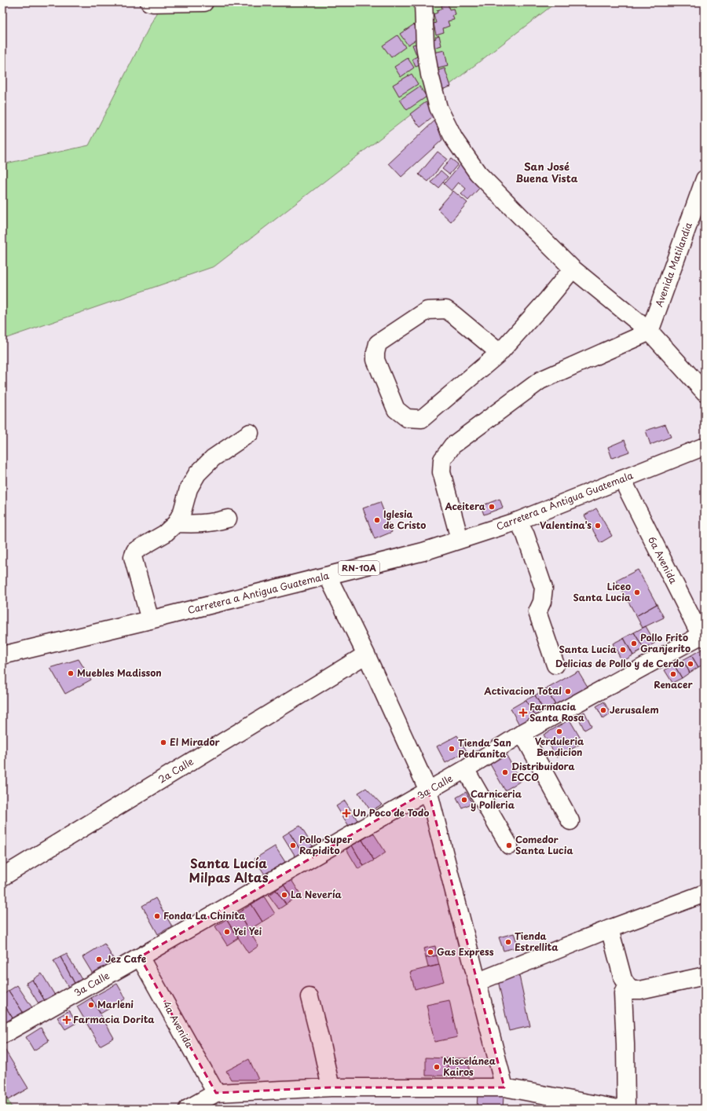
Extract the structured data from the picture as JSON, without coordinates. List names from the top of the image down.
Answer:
{
  "streets": {
    "street": [
      "Avenida Matilandia",
      "Carretera a Antigua Guatemala",
      "6a Avenida",
      "RN-10A",
      "2a Calle",
      "3a Calle",
      "4a Avenida"
    ]
  },
  "crossings": [
    ["Carretera a Antigua Guatemala", "6a Avenida"],
    ["6a Avenida", "3a Calle"],
    ["3a Calle", "4a Avenida"]
  ],
  "districts": ["San José Buena Vista", "Santa Lucía Milpas Altas"],
  "places": {
    "other": [
      "Aceitera",
      "Iglesia de Cristo",
      "Valentina's",
      "Liceo Santa Lucia",
      "Pollo Frito Granjerito",
      "Santa Lucia",
      "Delicias de Pollo y de Cerdo",
      "Muebles Madisson",
      "Renacer",
      "Activacion Total",
      "Jerusalem",
      "Verduleria Bendicion",
      "El Mirador",
      "Tienda San Pedranita",
      "Distribuidora ECCO",
      "Carniceria y Polleria",
      "Pollo Super Rapidito",
      "Comedor Santa Lucia",
      "La Nevería",
      "Fonda La Chinita",
      "Yei Yei",
      "Tienda Estrellita",
      "Gas Express",
      "Jez Cafe",
      "Marleni",
      "Miscelánea Kairos"
    ],
    "health": ["Farmacia Santa Rosa", "Un Poco de Todo", "Farmacia Dorita"]
  }
}
